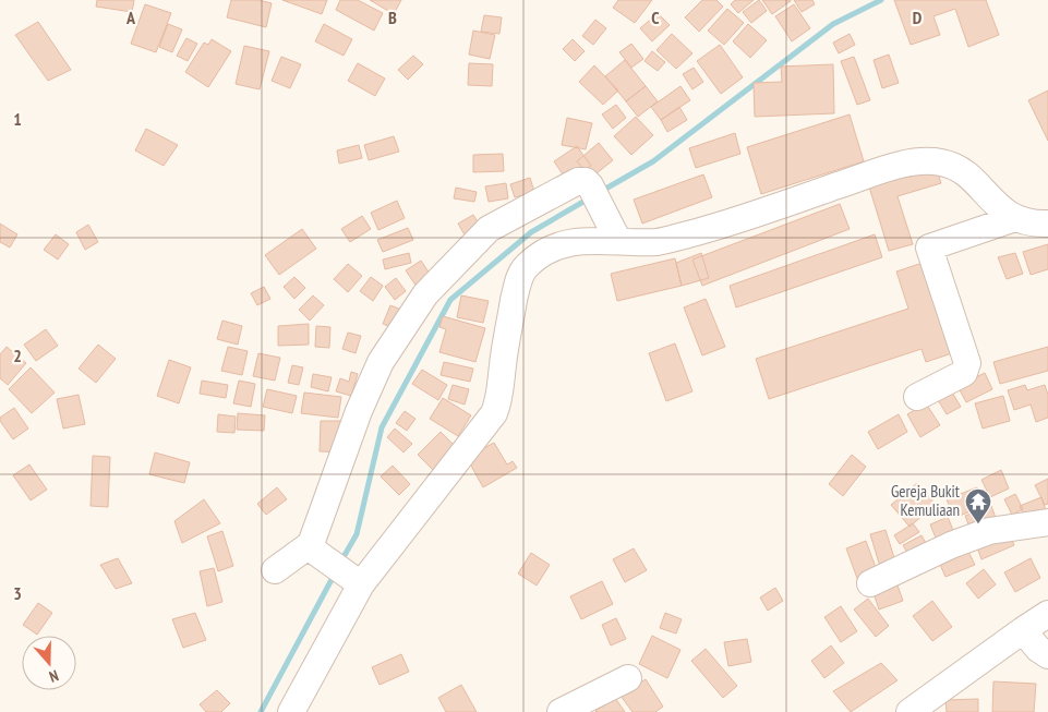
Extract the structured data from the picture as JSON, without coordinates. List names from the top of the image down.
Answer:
{
  "places": {
    "temple": ["Gereja Bukit Kemuliaan"]
  },
  "north": "bottom",
  "grid": {
    "columns": [
      "A",
      "B",
      "C",
      "D"
    ],
    "rows": ["1", "2", "3"]
  }
}
